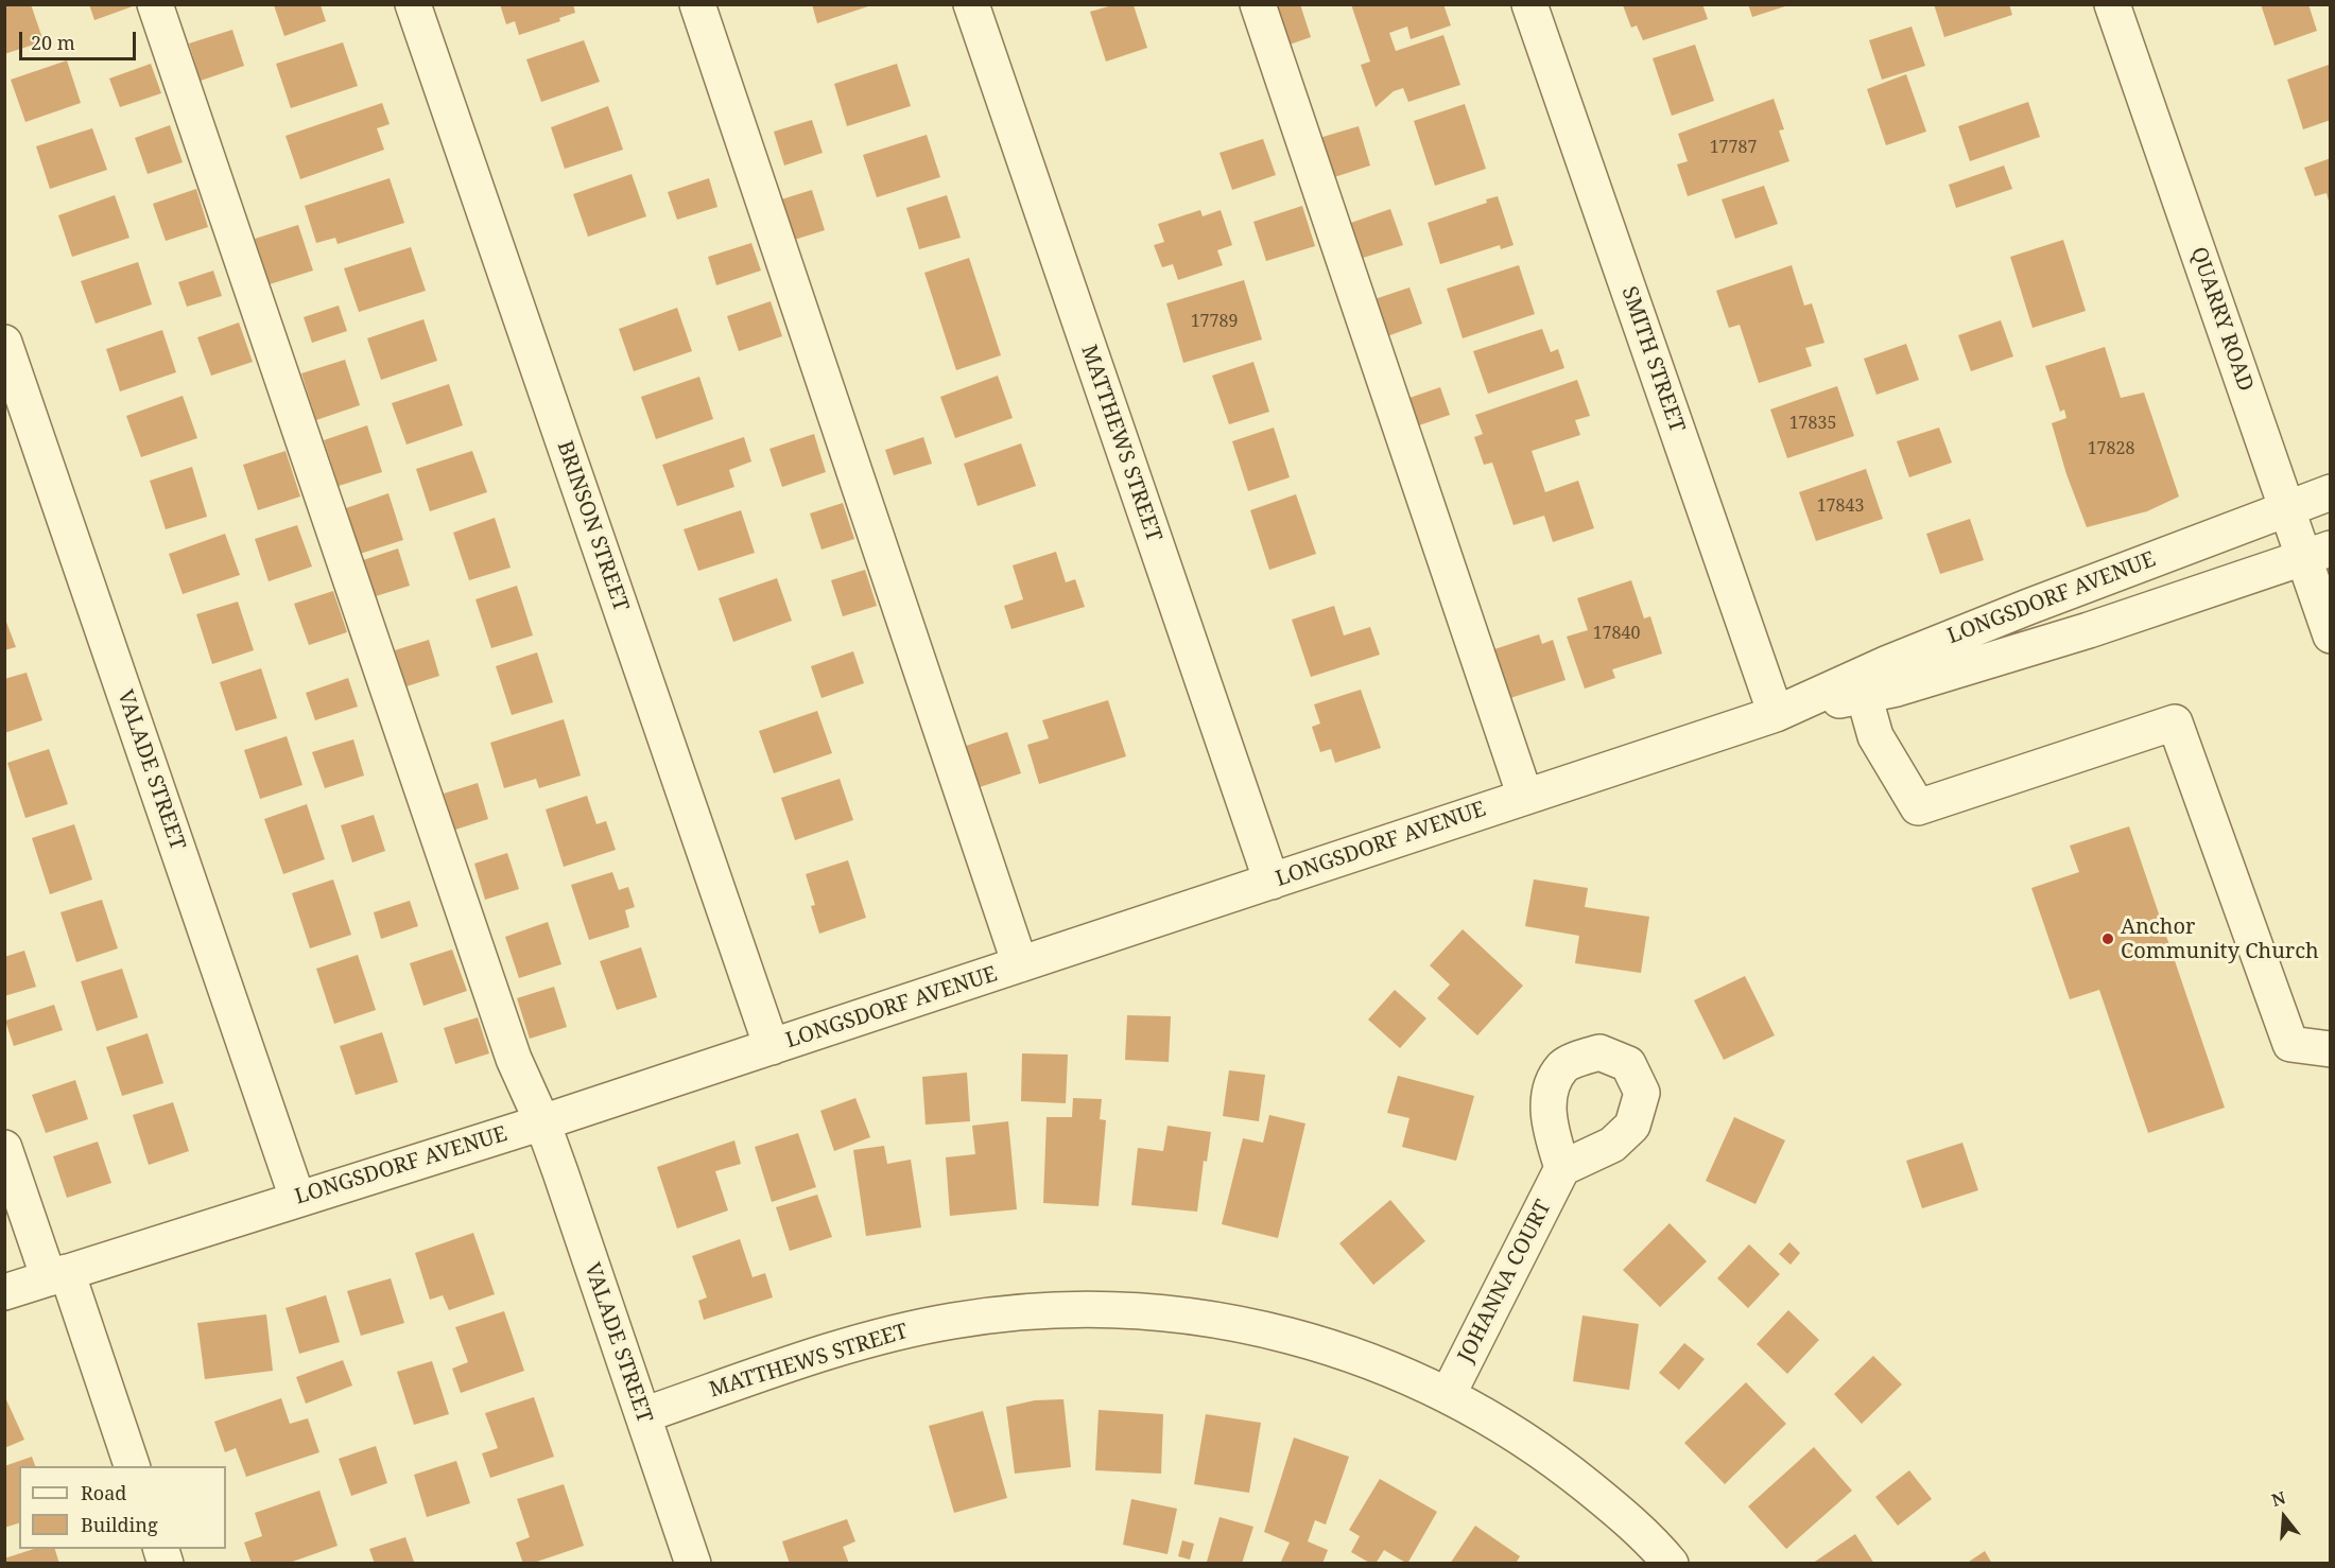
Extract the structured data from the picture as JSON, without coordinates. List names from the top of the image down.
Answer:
{
  "streets": {
    "street": [
      "QUARRY ROAD",
      "SMITH STREET",
      "MATTHEWS STREET",
      "BRINSON STREET",
      "LONGSDORF AVENUE",
      "VALADE STREET",
      "JOHANNA COURT"
    ]
  },
  "crossings": [
    ["QUARRY ROAD", "LONGSDORF AVENUE"],
    ["SMITH STREET", "LONGSDORF AVENUE"],
    ["MATTHEWS STREET", "LONGSDORF AVENUE"],
    ["MATTHEWS STREET", "VALADE STREET"],
    ["MATTHEWS STREET", "JOHANNA COURT"],
    ["BRINSON STREET", "LONGSDORF AVENUE"],
    ["LONGSDORF AVENUE", "VALADE STREET"]
  ],
  "places": ["Anchor Community Church"],
  "house_numbers": [
    "17787",
    "17789",
    "17835",
    "17828",
    "17843",
    "17840"
  ],
  "legend": ["Road", "Building"],
  "scale_bar": "20 m",
  "north": "top"
}
